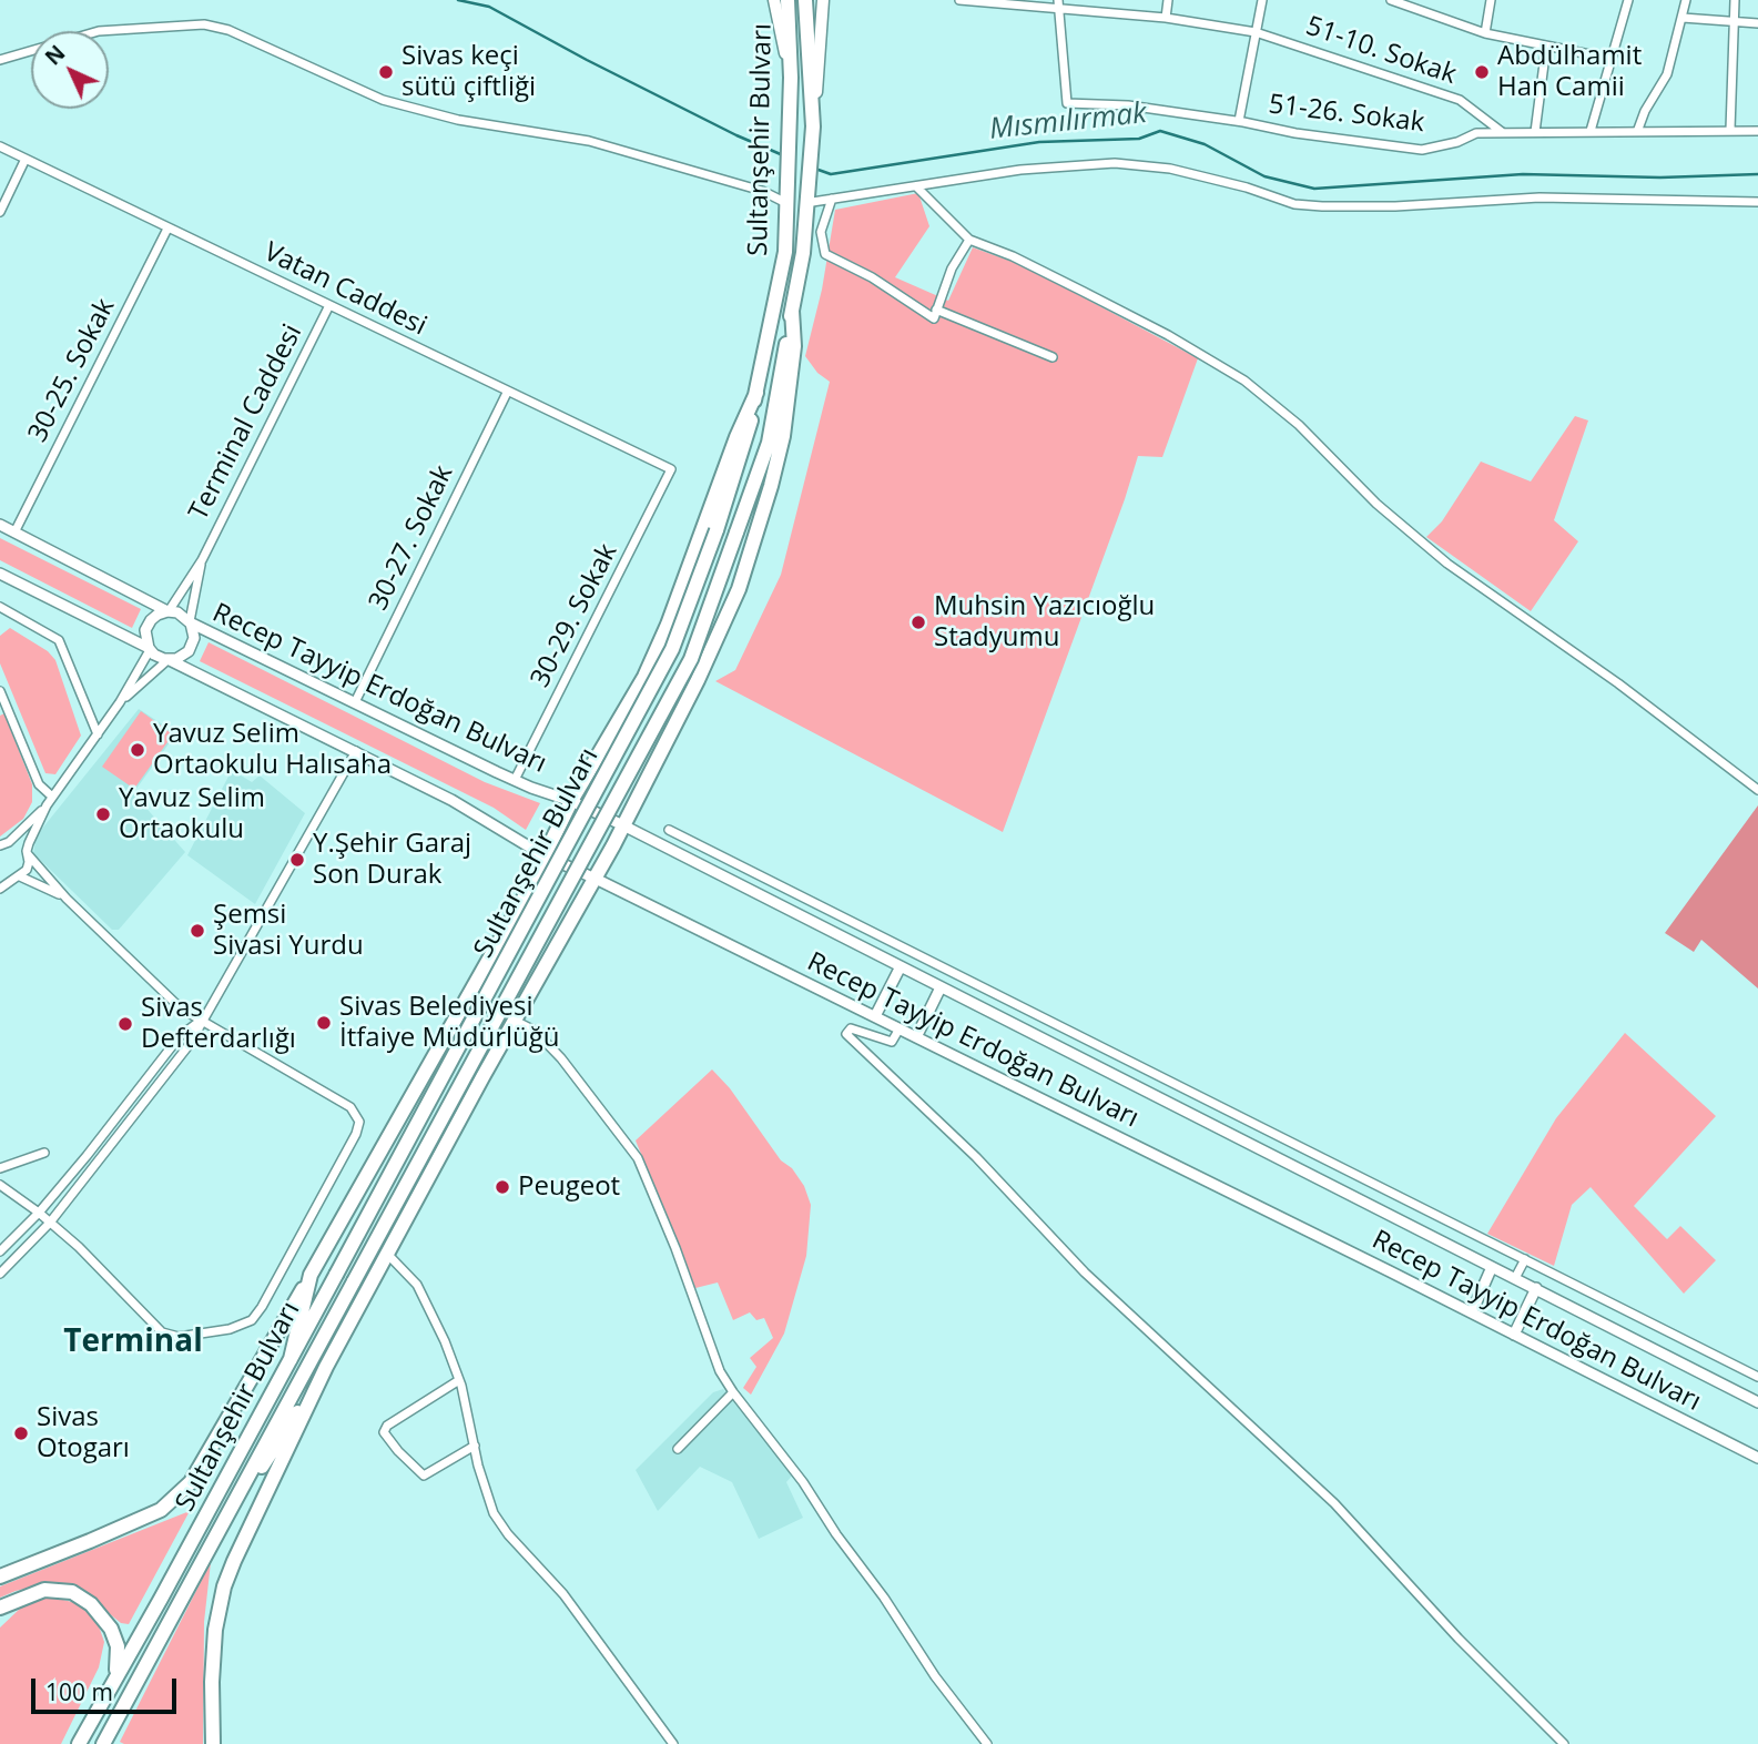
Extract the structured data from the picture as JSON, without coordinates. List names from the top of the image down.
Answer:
{
  "streets": {
    "highway": ["Sultanşehir Bulvarı"],
    "street": [
      "51-10. Sokak",
      "51-26. Sokak",
      "Vatan Caddesi",
      "30-25. Sokak",
      "Terminal Caddesi",
      "30-27. Sokak",
      "30-29. Sokak",
      "Recep Tayyip Erdoğan Bulvarı"
    ]
  },
  "crossings": [
    ["51-10. Sokak", "51-26. Sokak"],
    ["Vatan Caddesi", "30-25. Sokak"],
    ["Vatan Caddesi", "Terminal Caddesi"],
    ["Vatan Caddesi", "30-27. Sokak"],
    ["Vatan Caddesi", "30-29. Sokak"],
    ["Terminal Caddesi", "Recep Tayyip Erdoğan Bulvarı"],
    ["30-27. Sokak", "Recep Tayyip Erdoğan Bulvarı"],
    ["30-29. Sokak", "Recep Tayyip Erdoğan Bulvarı"]
  ],
  "districts": ["Terminal"],
  "water": ["Mısmılırmak"],
  "places": [
    "Sivas keçi sütü çiftliği",
    "Abdülhamit Han Camii",
    "Muhsin Yazıcıoğlu Stadyumu",
    "Yavuz Selim Ortaokulu Halısaha",
    "Yavuz Selim Ortaokulu",
    "Y.Şehir Garaj Son Durak",
    "Şemsi Sivasi Yurdu",
    "Sivas Belediyesi İtfaiye Müdürlüğü",
    "Sivas Defterdarlığı",
    "Peugeot",
    "Sivas Otogarı"
  ],
  "scale_bar": "100 m",
  "north": "top left"
}
